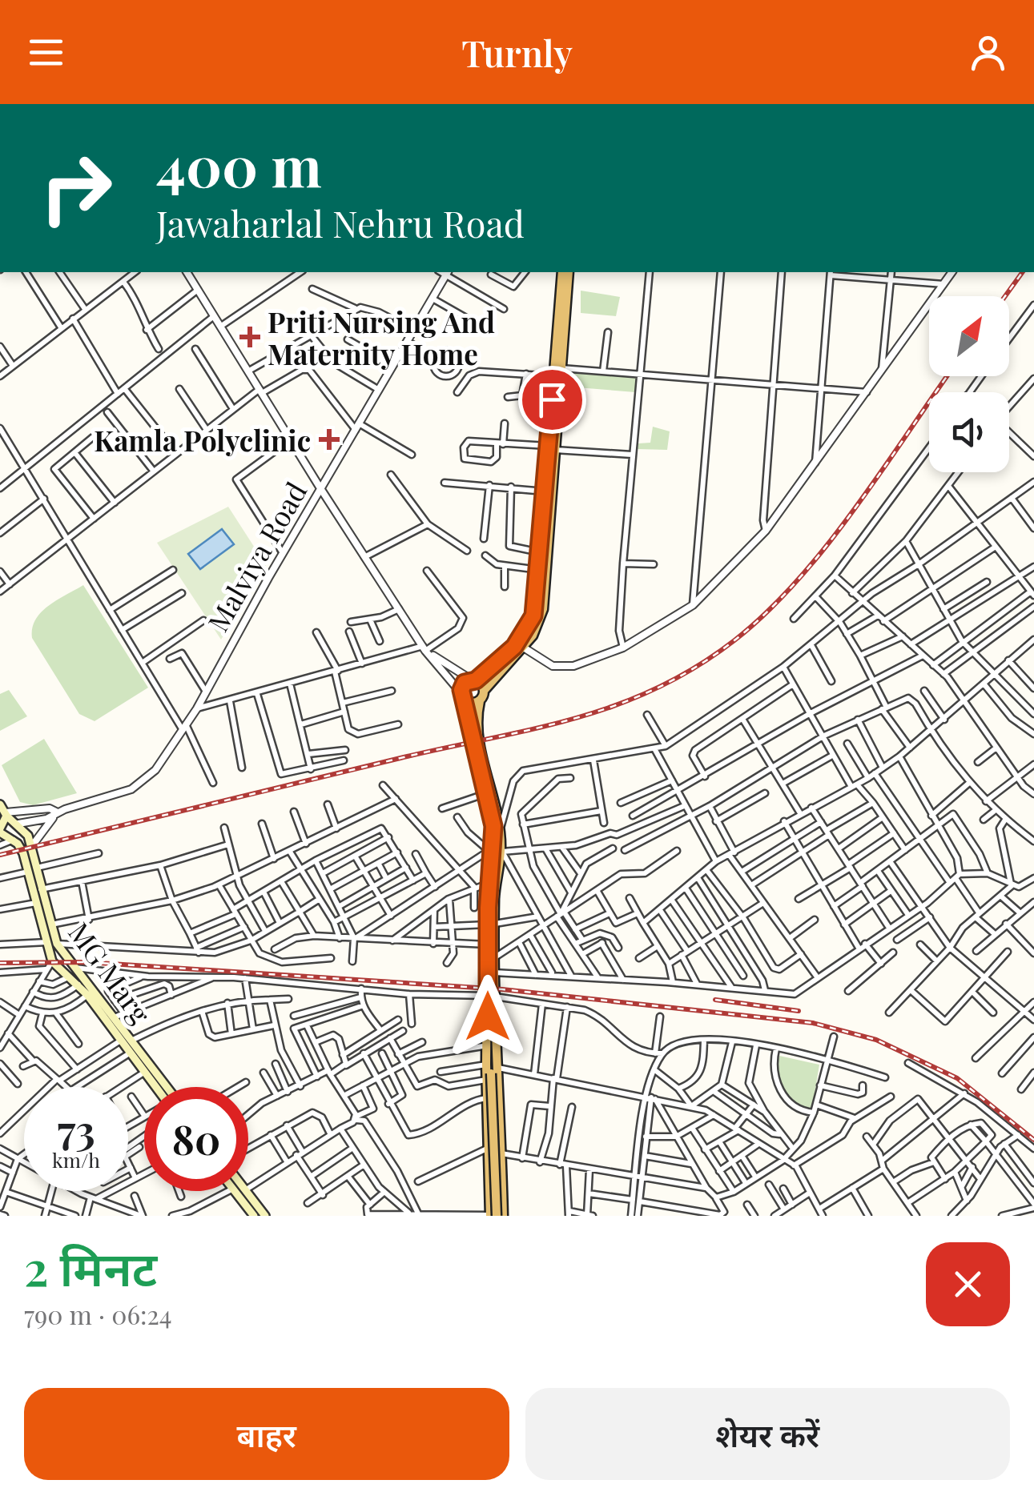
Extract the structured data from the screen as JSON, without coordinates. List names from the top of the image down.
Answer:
{
  "streets": {
    "main road": ["MG Marg"],
    "street": ["Malviya Road"]
  },
  "crossings": [
    ["Malviya Road", "MG Marg"]
  ],
  "places": {
    "health": ["Priti Nursing And Maternity Home", "Kamla Polyclinic"]
  },
  "north": "top right",
  "page": {
    "header": "Turnly",
    "turn": ["400 m", "Jawaharlal Nehru Road"],
    "speed": "73 km/h",
    "limit": "80",
    "heading": ["2 मिनट", "790 m · 06:24"],
    "buttons": ["बाहर", "शेयर करें"]
  }
}
